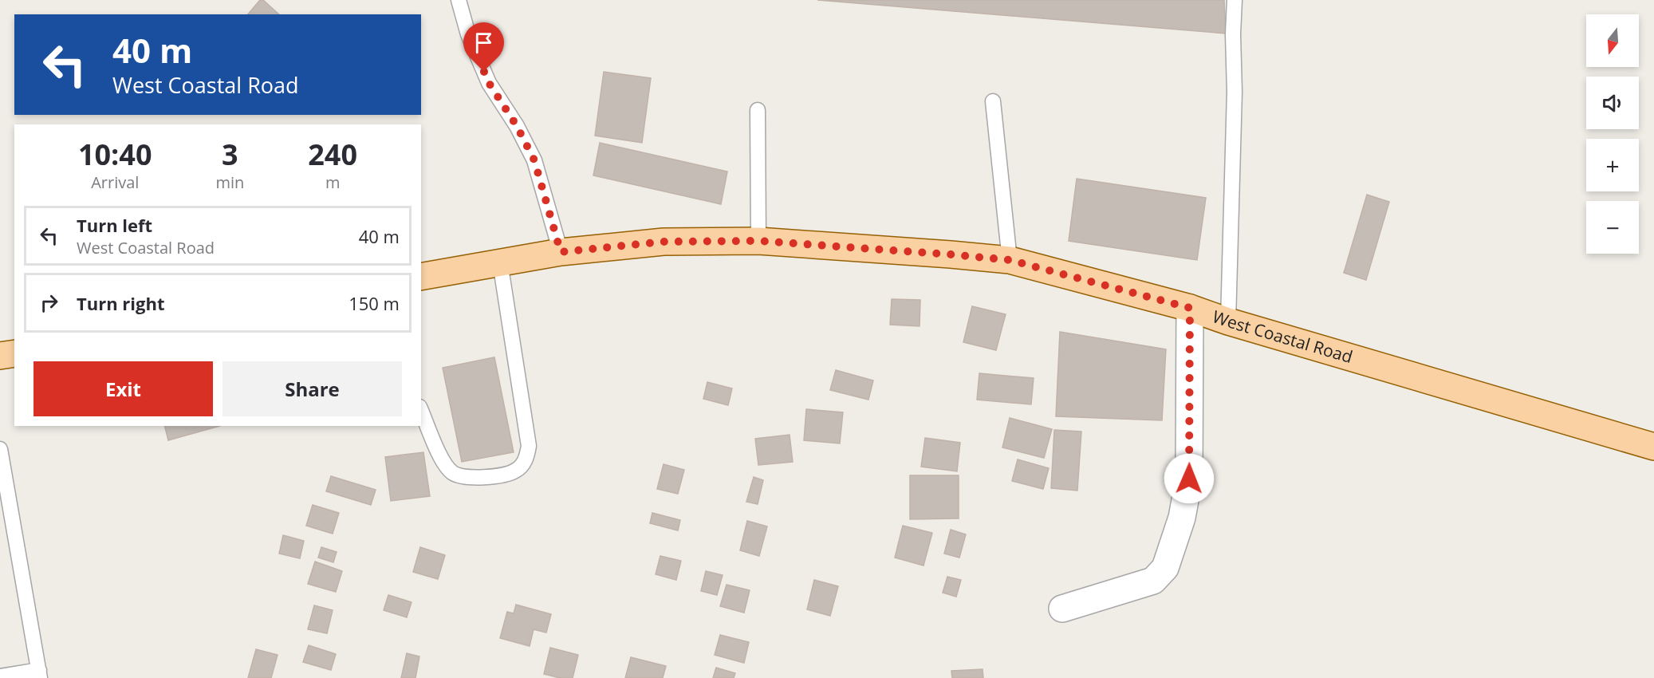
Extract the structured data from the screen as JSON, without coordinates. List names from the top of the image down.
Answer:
{
  "streets": {
    "main road": ["West Coastal Road"]
  },
  "north": "bottom",
  "page": {
    "map_buttons": ["+", "−"],
    "turn": ["40 m", "West Coastal Road"],
    "eta": [
      "10:40",
      "Arrival",
      "3",
      "min",
      "240",
      "m"
    ],
    "list": [
      {
        "name": "Turn left",
        "note": "West Coastal Road",
        "value": "40 m"
      },
      {
        "name": "Turn right",
        "value": "150 m"
      }
    ],
    "buttons": ["Exit", "Share"]
  }
}
